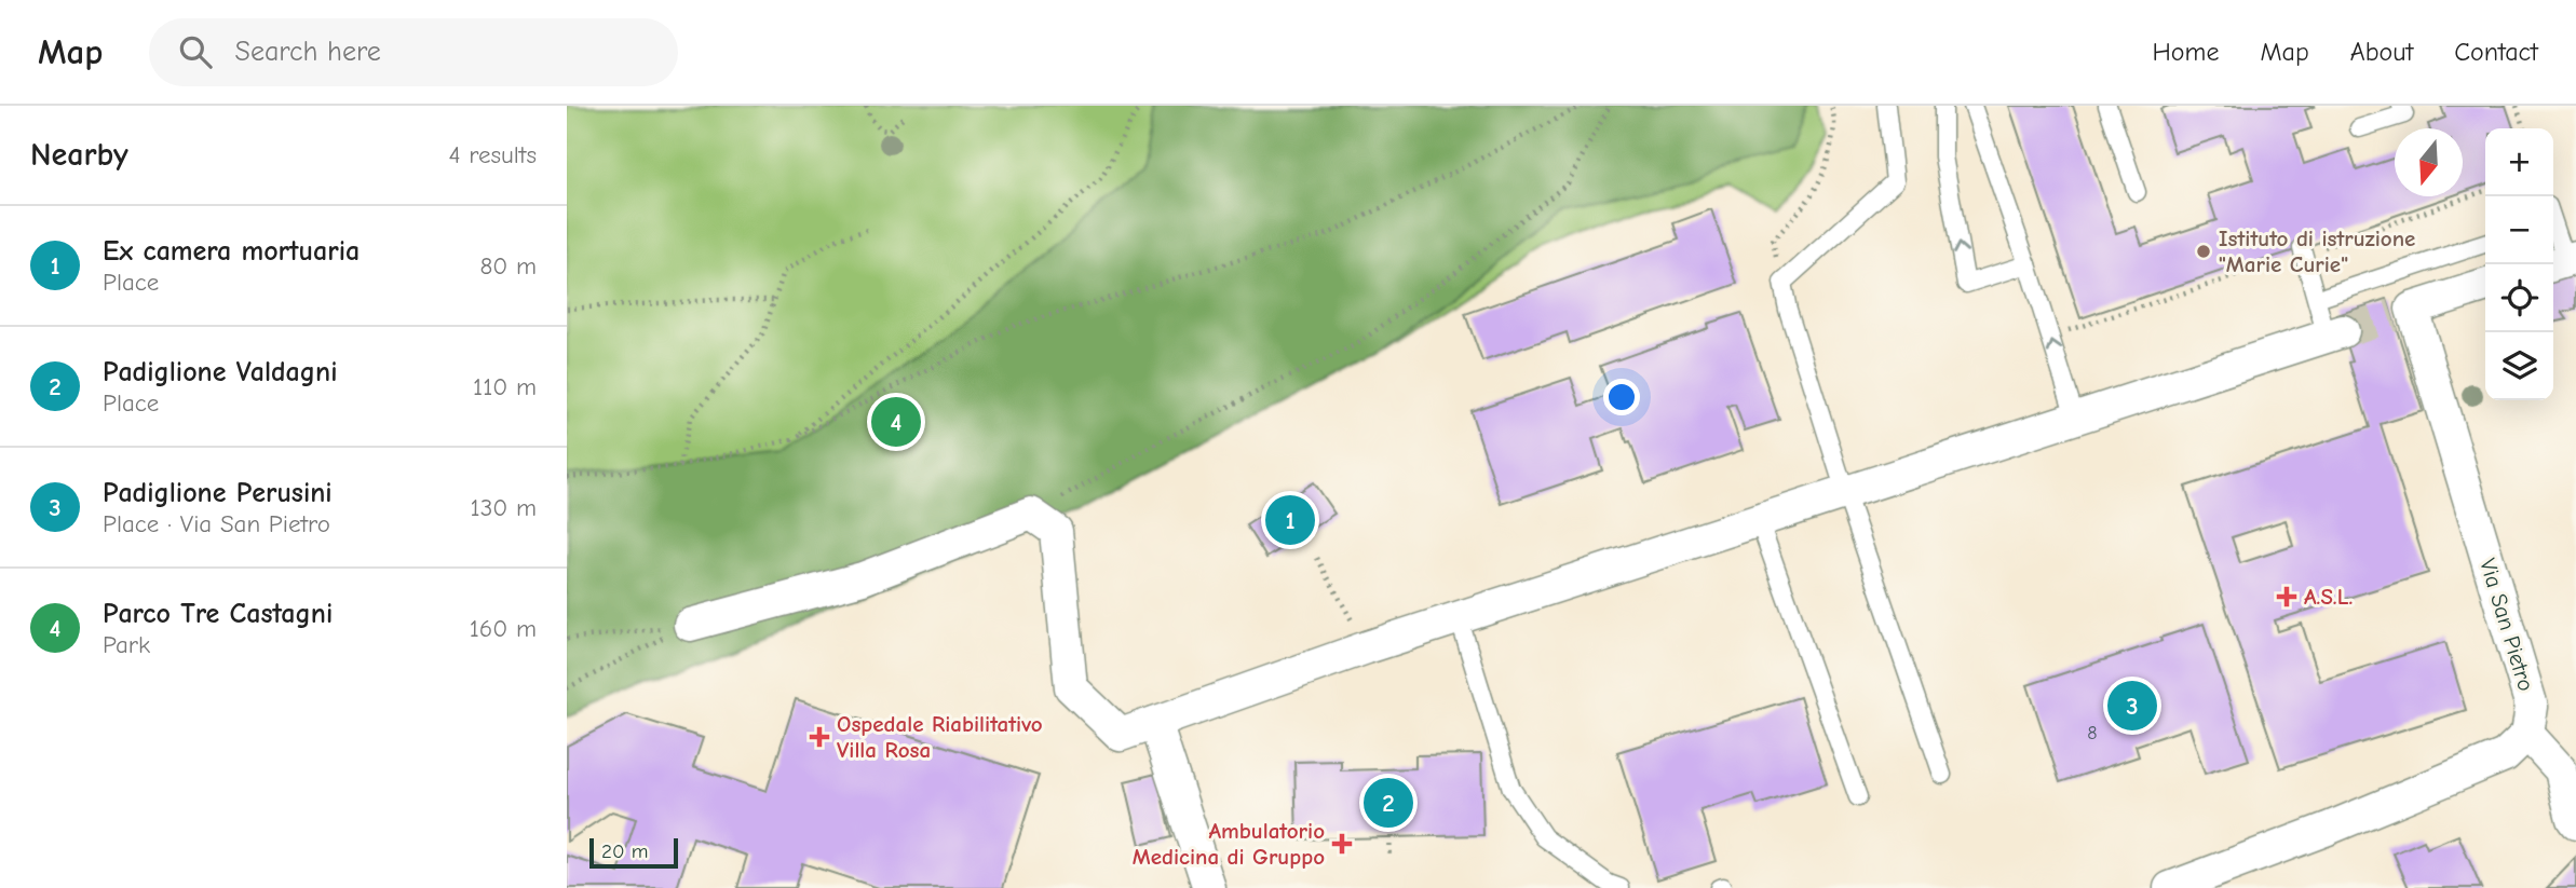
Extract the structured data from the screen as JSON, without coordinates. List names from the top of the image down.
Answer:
{
  "streets": {
    "street": ["Via San Pietro"]
  },
  "places": {
    "other": ["Istituto di istruzione \"Marie Curie\""],
    "health": ["A.S.L.", "Ospedale Riabilitativo Villa Rosa", "Ambulatorio Medicina di Gruppo"]
  },
  "house_numbers": ["8"],
  "scale_bar": "20 m",
  "north": "bottom",
  "page": {
    "header": "Map",
    "search": "Search here",
    "nav": [
      "Home",
      "Map",
      "About",
      "Contact"
    ],
    "heading": ["Nearby", "4 results"],
    "map_buttons": ["+", "−"],
    "list": [
      {
        "mark": "1",
        "name": "Ex camera mortuaria",
        "note": "Place",
        "value": "80 m"
      },
      {
        "mark": "2",
        "name": "Padiglione Valdagni",
        "note": "Place",
        "value": "110 m"
      },
      {
        "mark": "3",
        "name": "Padiglione Perusini",
        "note": "Place · Via San Pietro",
        "value": "130 m"
      },
      {
        "mark": "4",
        "name": "Parco Tre Castagni",
        "note": "Park",
        "value": "160 m"
      }
    ],
    "pins": [
      "4",
      "1",
      "3",
      "2"
    ],
    "scale": "20 m"
  }
}
